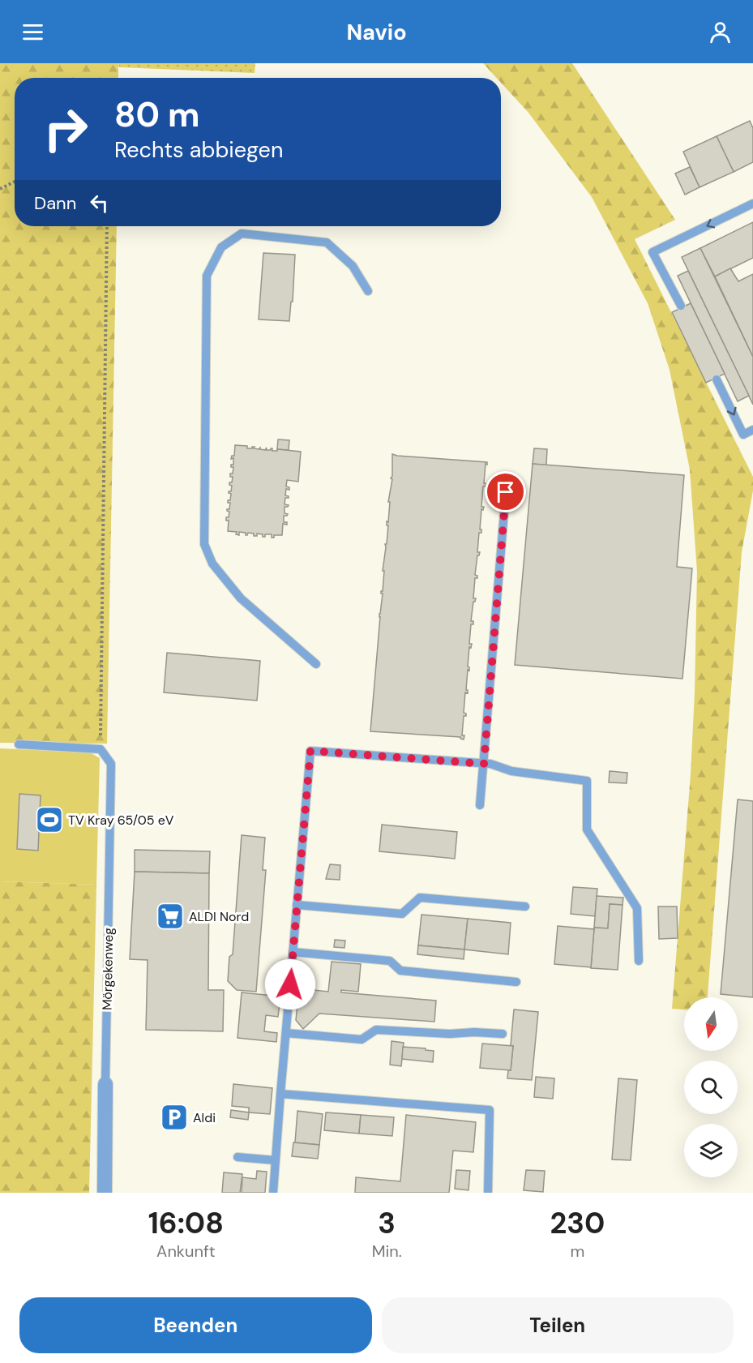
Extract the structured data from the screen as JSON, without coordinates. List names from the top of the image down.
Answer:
{
  "streets": {
    "street": ["Mörgekenweg"]
  },
  "places": {
    "sports": ["TV Kray 65/05 eV"],
    "supermarket": ["ALDI Nord"],
    "parking": ["Aldi"]
  },
  "north": "bottom",
  "page": {
    "header": "Navio",
    "turn": ["80 m", "Rechts abbiegen"],
    "then": "Dann",
    "eta": [
      "16:08",
      "Ankunft",
      "3",
      "Min.",
      "230",
      "m"
    ],
    "buttons": ["Beenden", "Teilen"]
  }
}
